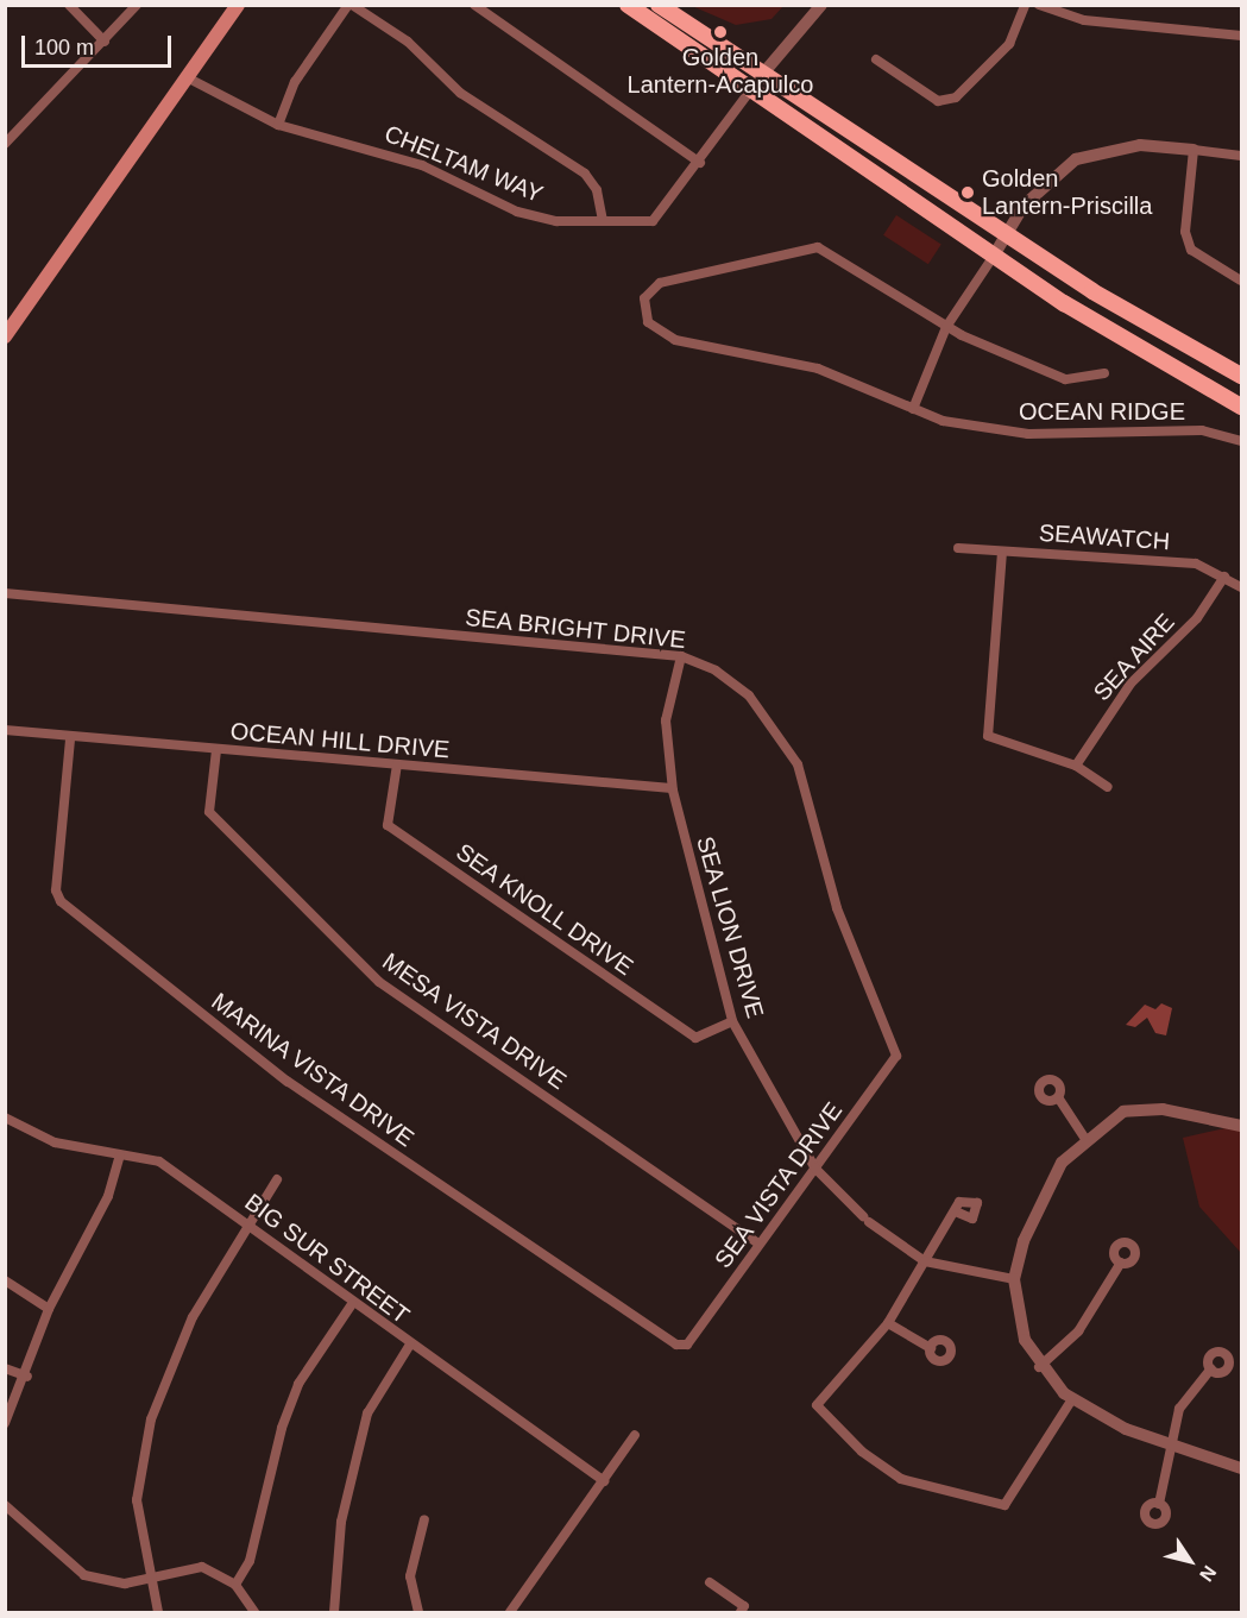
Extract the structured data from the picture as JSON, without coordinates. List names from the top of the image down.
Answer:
{
  "streets": {
    "street": [
      "CHELTAM WAY",
      "OCEAN RIDGE",
      "SEAWATCH",
      "SEA BRIGHT DRIVE",
      "SEA AIRE",
      "OCEAN HILL DRIVE",
      "SEA KNOLL DRIVE",
      "SEA LION DRIVE",
      "MESA VISTA DRIVE",
      "MARINA VISTA DRIVE",
      "SEA VISTA DRIVE",
      "BIG SUR STREET"
    ]
  },
  "crossings": [
    ["SEAWATCH", "SEA AIRE"],
    ["SEA BRIGHT DRIVE", "SEA LION DRIVE"],
    ["SEA BRIGHT DRIVE", "SEA VISTA DRIVE"],
    ["OCEAN HILL DRIVE", "SEA KNOLL DRIVE"],
    ["OCEAN HILL DRIVE", "SEA LION DRIVE"],
    ["OCEAN HILL DRIVE", "MESA VISTA DRIVE"],
    ["OCEAN HILL DRIVE", "MARINA VISTA DRIVE"],
    ["SEA KNOLL DRIVE", "SEA LION DRIVE"],
    ["SEA LION DRIVE", "SEA VISTA DRIVE"],
    ["MESA VISTA DRIVE", "SEA VISTA DRIVE"],
    ["MARINA VISTA DRIVE", "SEA VISTA DRIVE"]
  ],
  "places": ["Golden Lantern-Acapulco", "Golden Lantern-Priscilla"],
  "scale_bar": "100 m",
  "north": "bottom right"
}
